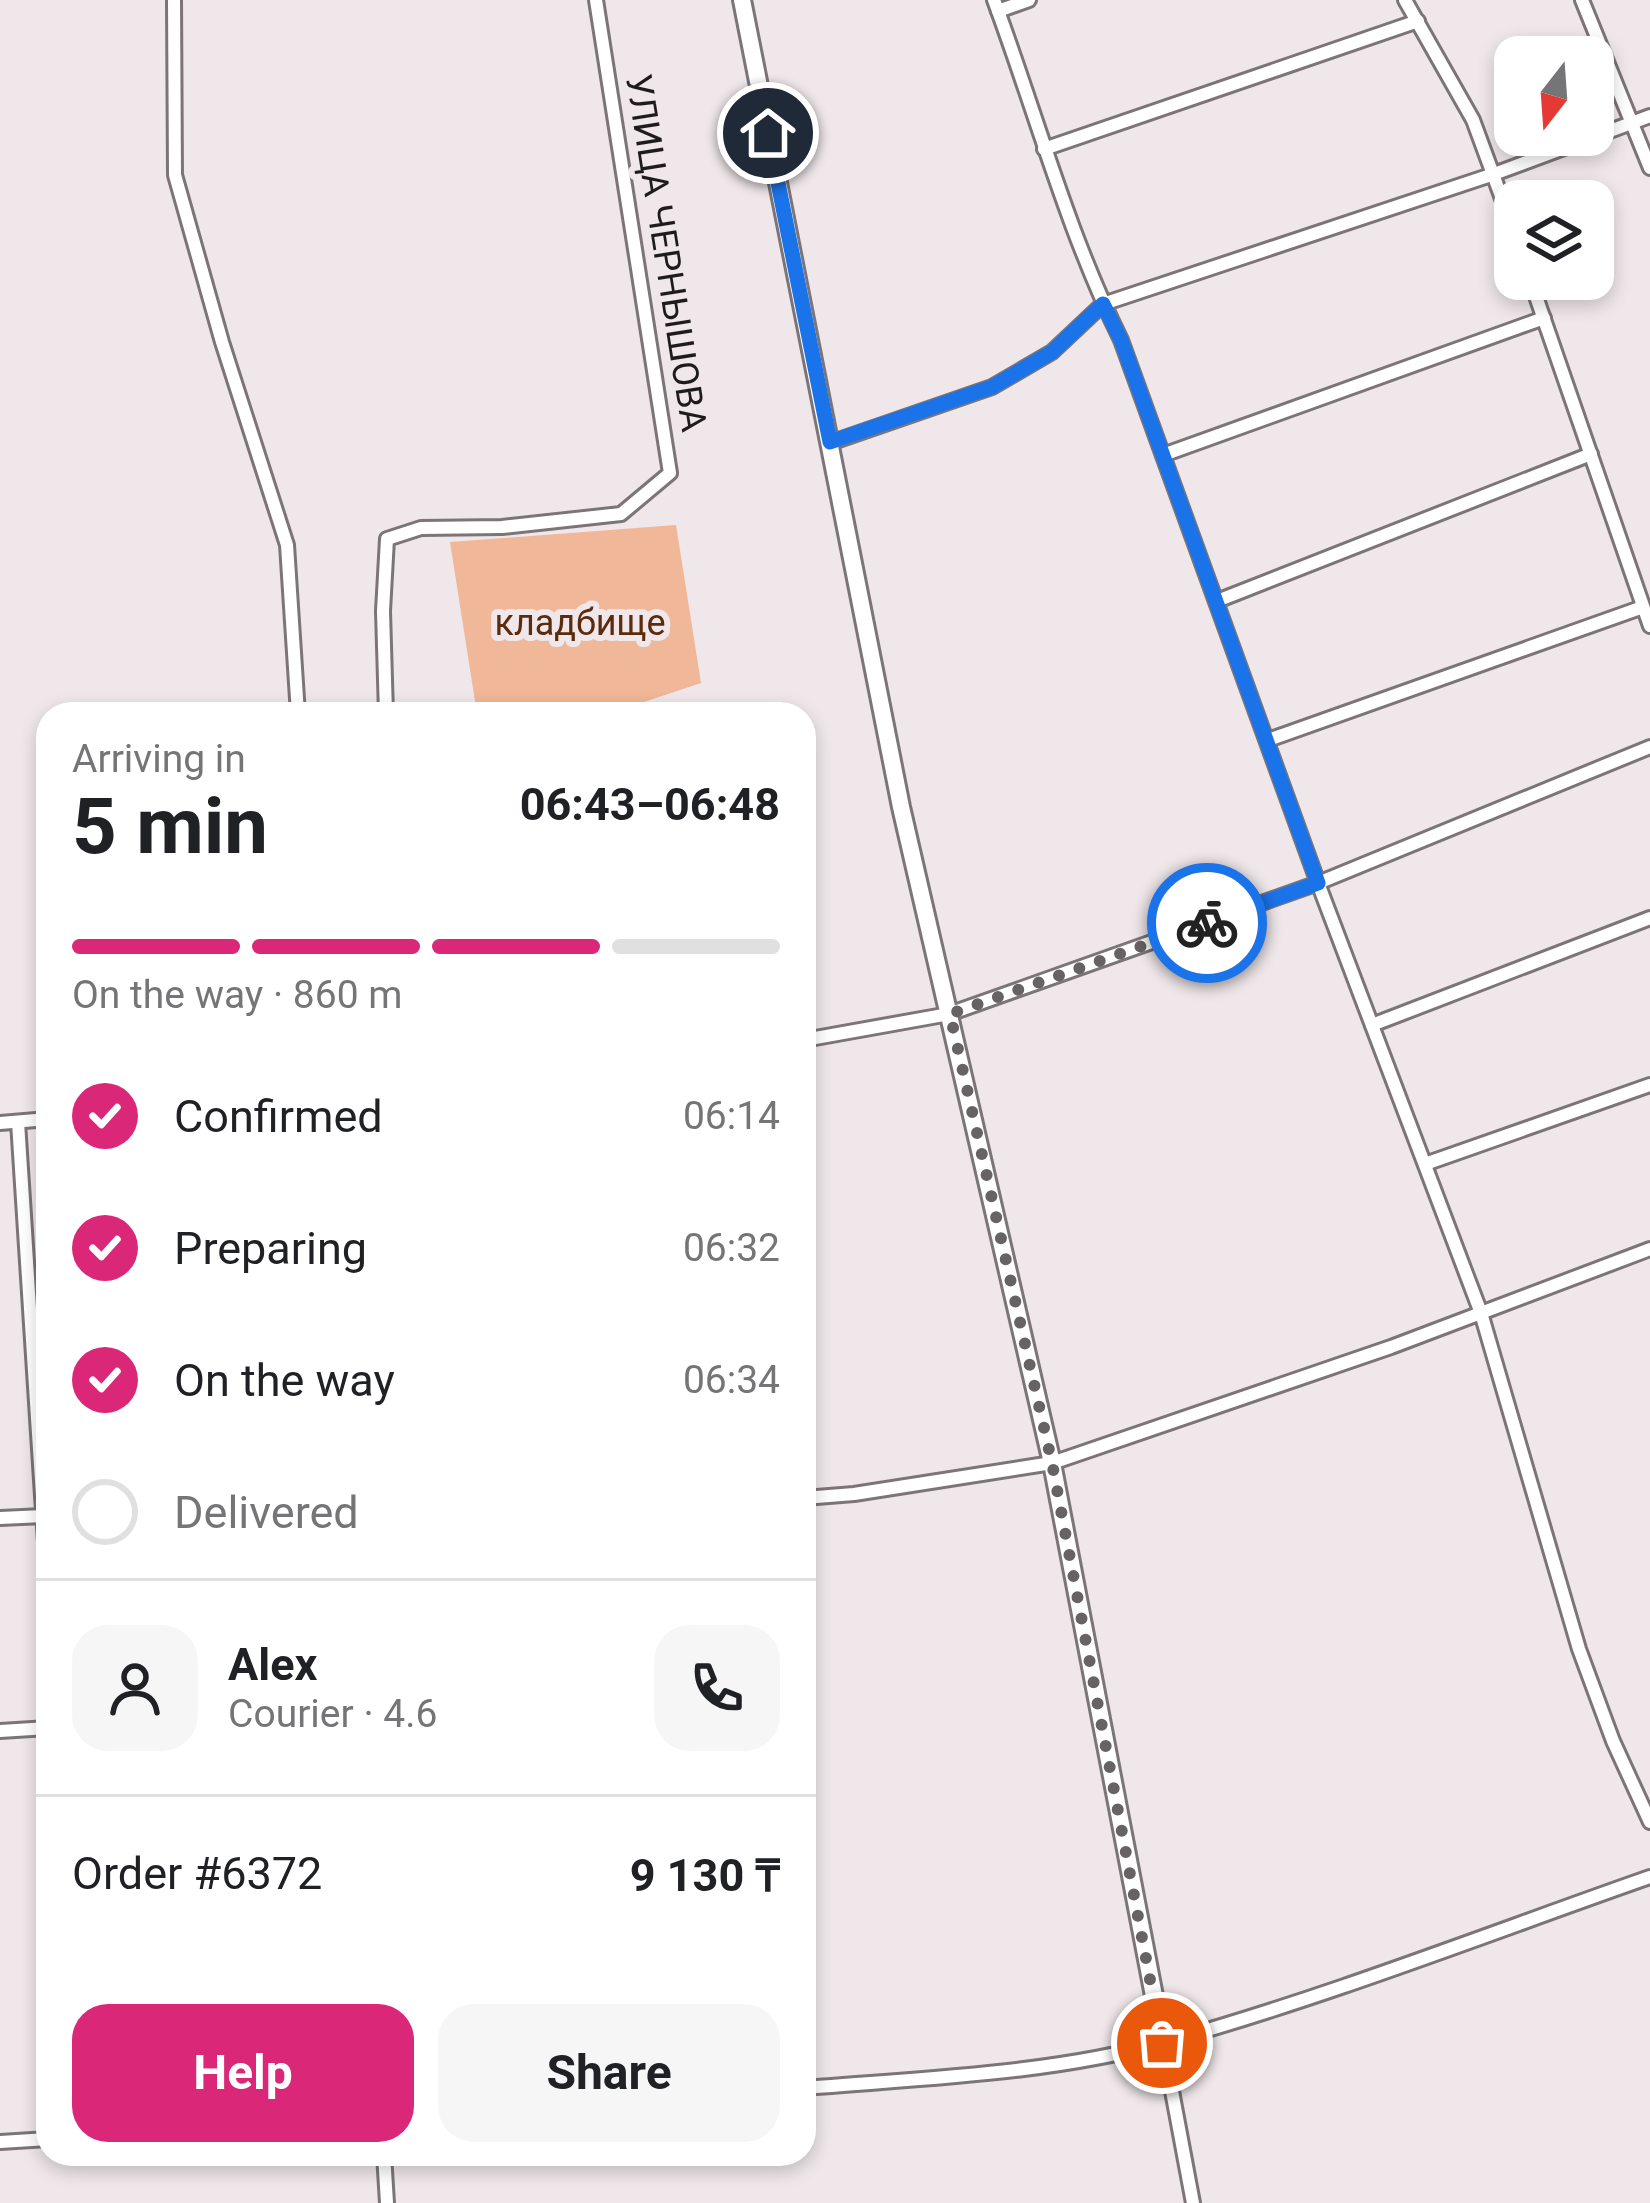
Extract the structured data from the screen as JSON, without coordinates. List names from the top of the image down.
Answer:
{
  "streets": {
    "street": ["УЛИЦА ЧЕРНЫШОВА"]
  },
  "parks": ["кладбище"],
  "north": "bottom",
  "page": {
    "heading": ["5 min", "Arriving in", "06:43–06:48"],
    "panel": [
      "Alex",
      "Courier · 4.6",
      "Order #6372",
      "9 130 ₸"
    ],
    "bar": "On the way · 860 m",
    "list": [
      ["Confirmed", "06:14"],
      ["Preparing", "06:32"],
      ["On the way", "06:34"],
      "Delivered"
    ],
    "buttons": ["Help", "Share"]
  }
}
